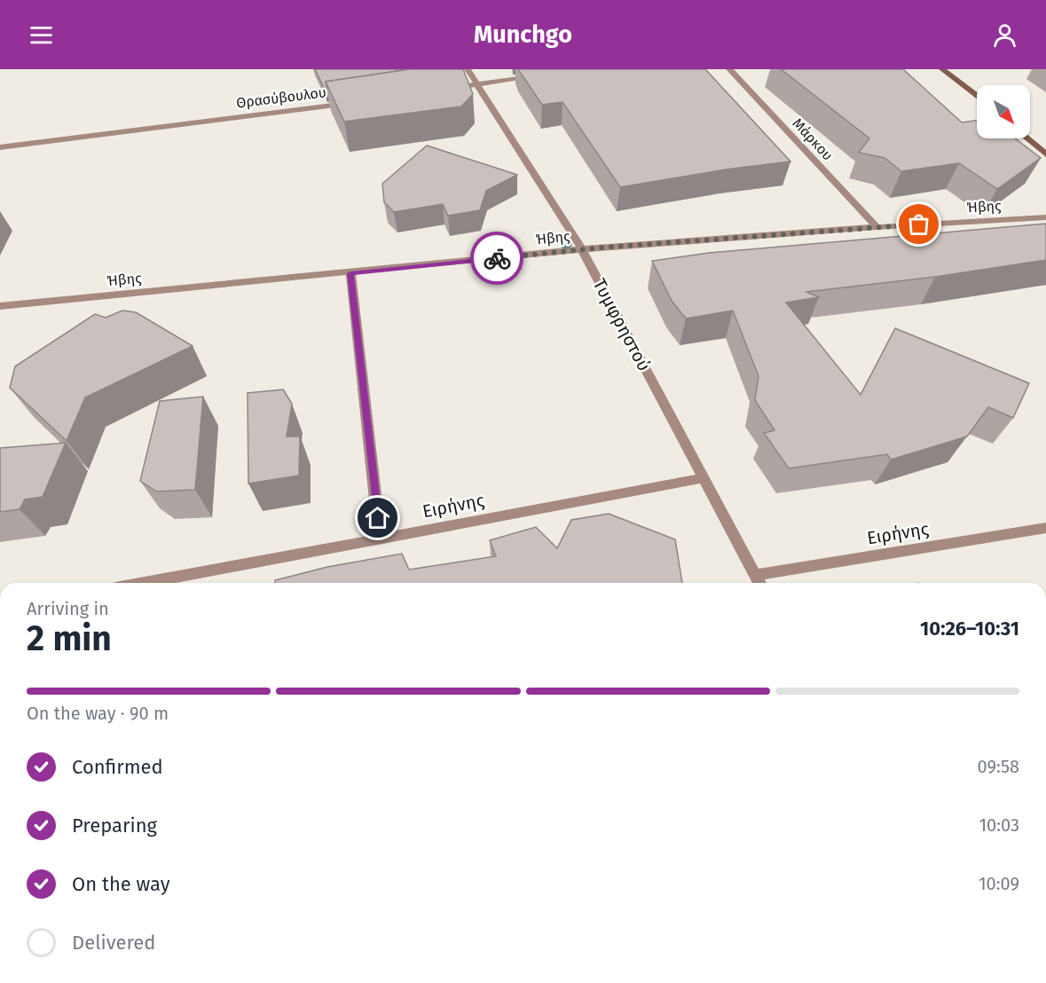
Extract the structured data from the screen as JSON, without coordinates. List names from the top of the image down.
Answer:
{
  "streets": {
    "street": [
      "Θρασύβουλου",
      "Μάρκου",
      "Ήβης",
      "Τυμφρηστού",
      "Ειρήνης"
    ]
  },
  "crossings": [
    ["Μάρκου", "Ήβης"],
    ["Ήβης", "Τυμφρηστού"],
    ["Τυμφρηστού", "Ειρήνης"]
  ],
  "north": "bottom right",
  "page": {
    "header": "Munchgo",
    "heading": ["2 min", "Arriving in", "10:26–10:31"],
    "bar": "On the way · 90 m",
    "list": [
      ["Confirmed", "09:58"],
      ["Preparing", "10:03"],
      ["On the way", "10:09"],
      "Delivered"
    ]
  }
}
